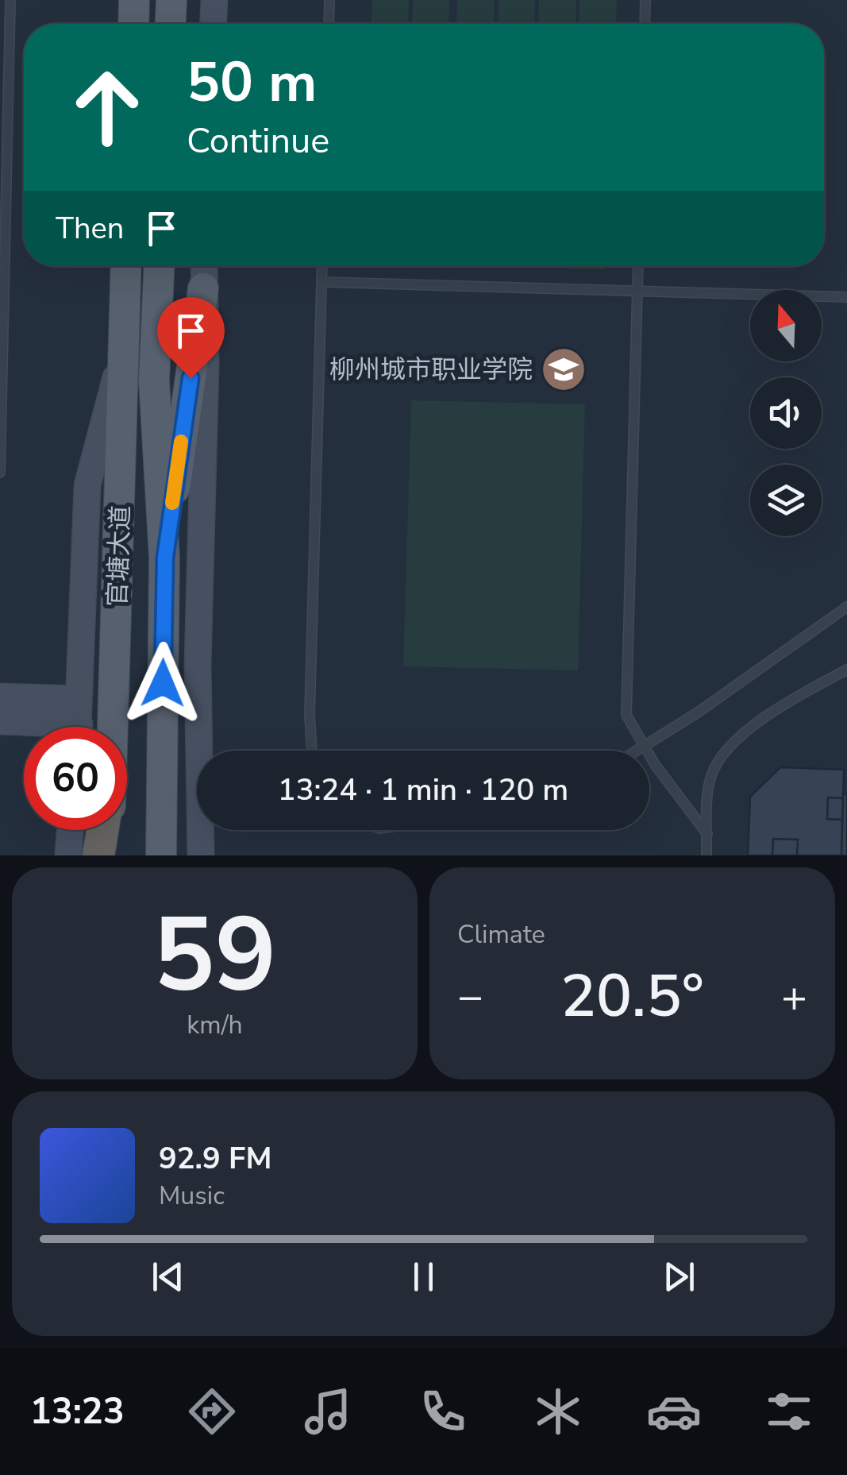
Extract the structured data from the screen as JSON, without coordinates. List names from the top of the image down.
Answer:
{
  "streets": {
    "main road": ["官塘大道"]
  },
  "places": {
    "school or university": ["柳州城市职业学院"]
  },
  "north": "top",
  "page": {
    "turn": ["50 m", "Continue"],
    "then": "Then",
    "limit": "60",
    "trip": "13:24 · 1 min · 120 m",
    "tile": [
      ["59", "km/h"],
      "Climate"
    ],
    "heat": ["−", "20.5°", "+"],
    "song": ["92.9 FM", "Music"],
    "tabs": "13:23"
  }
}
